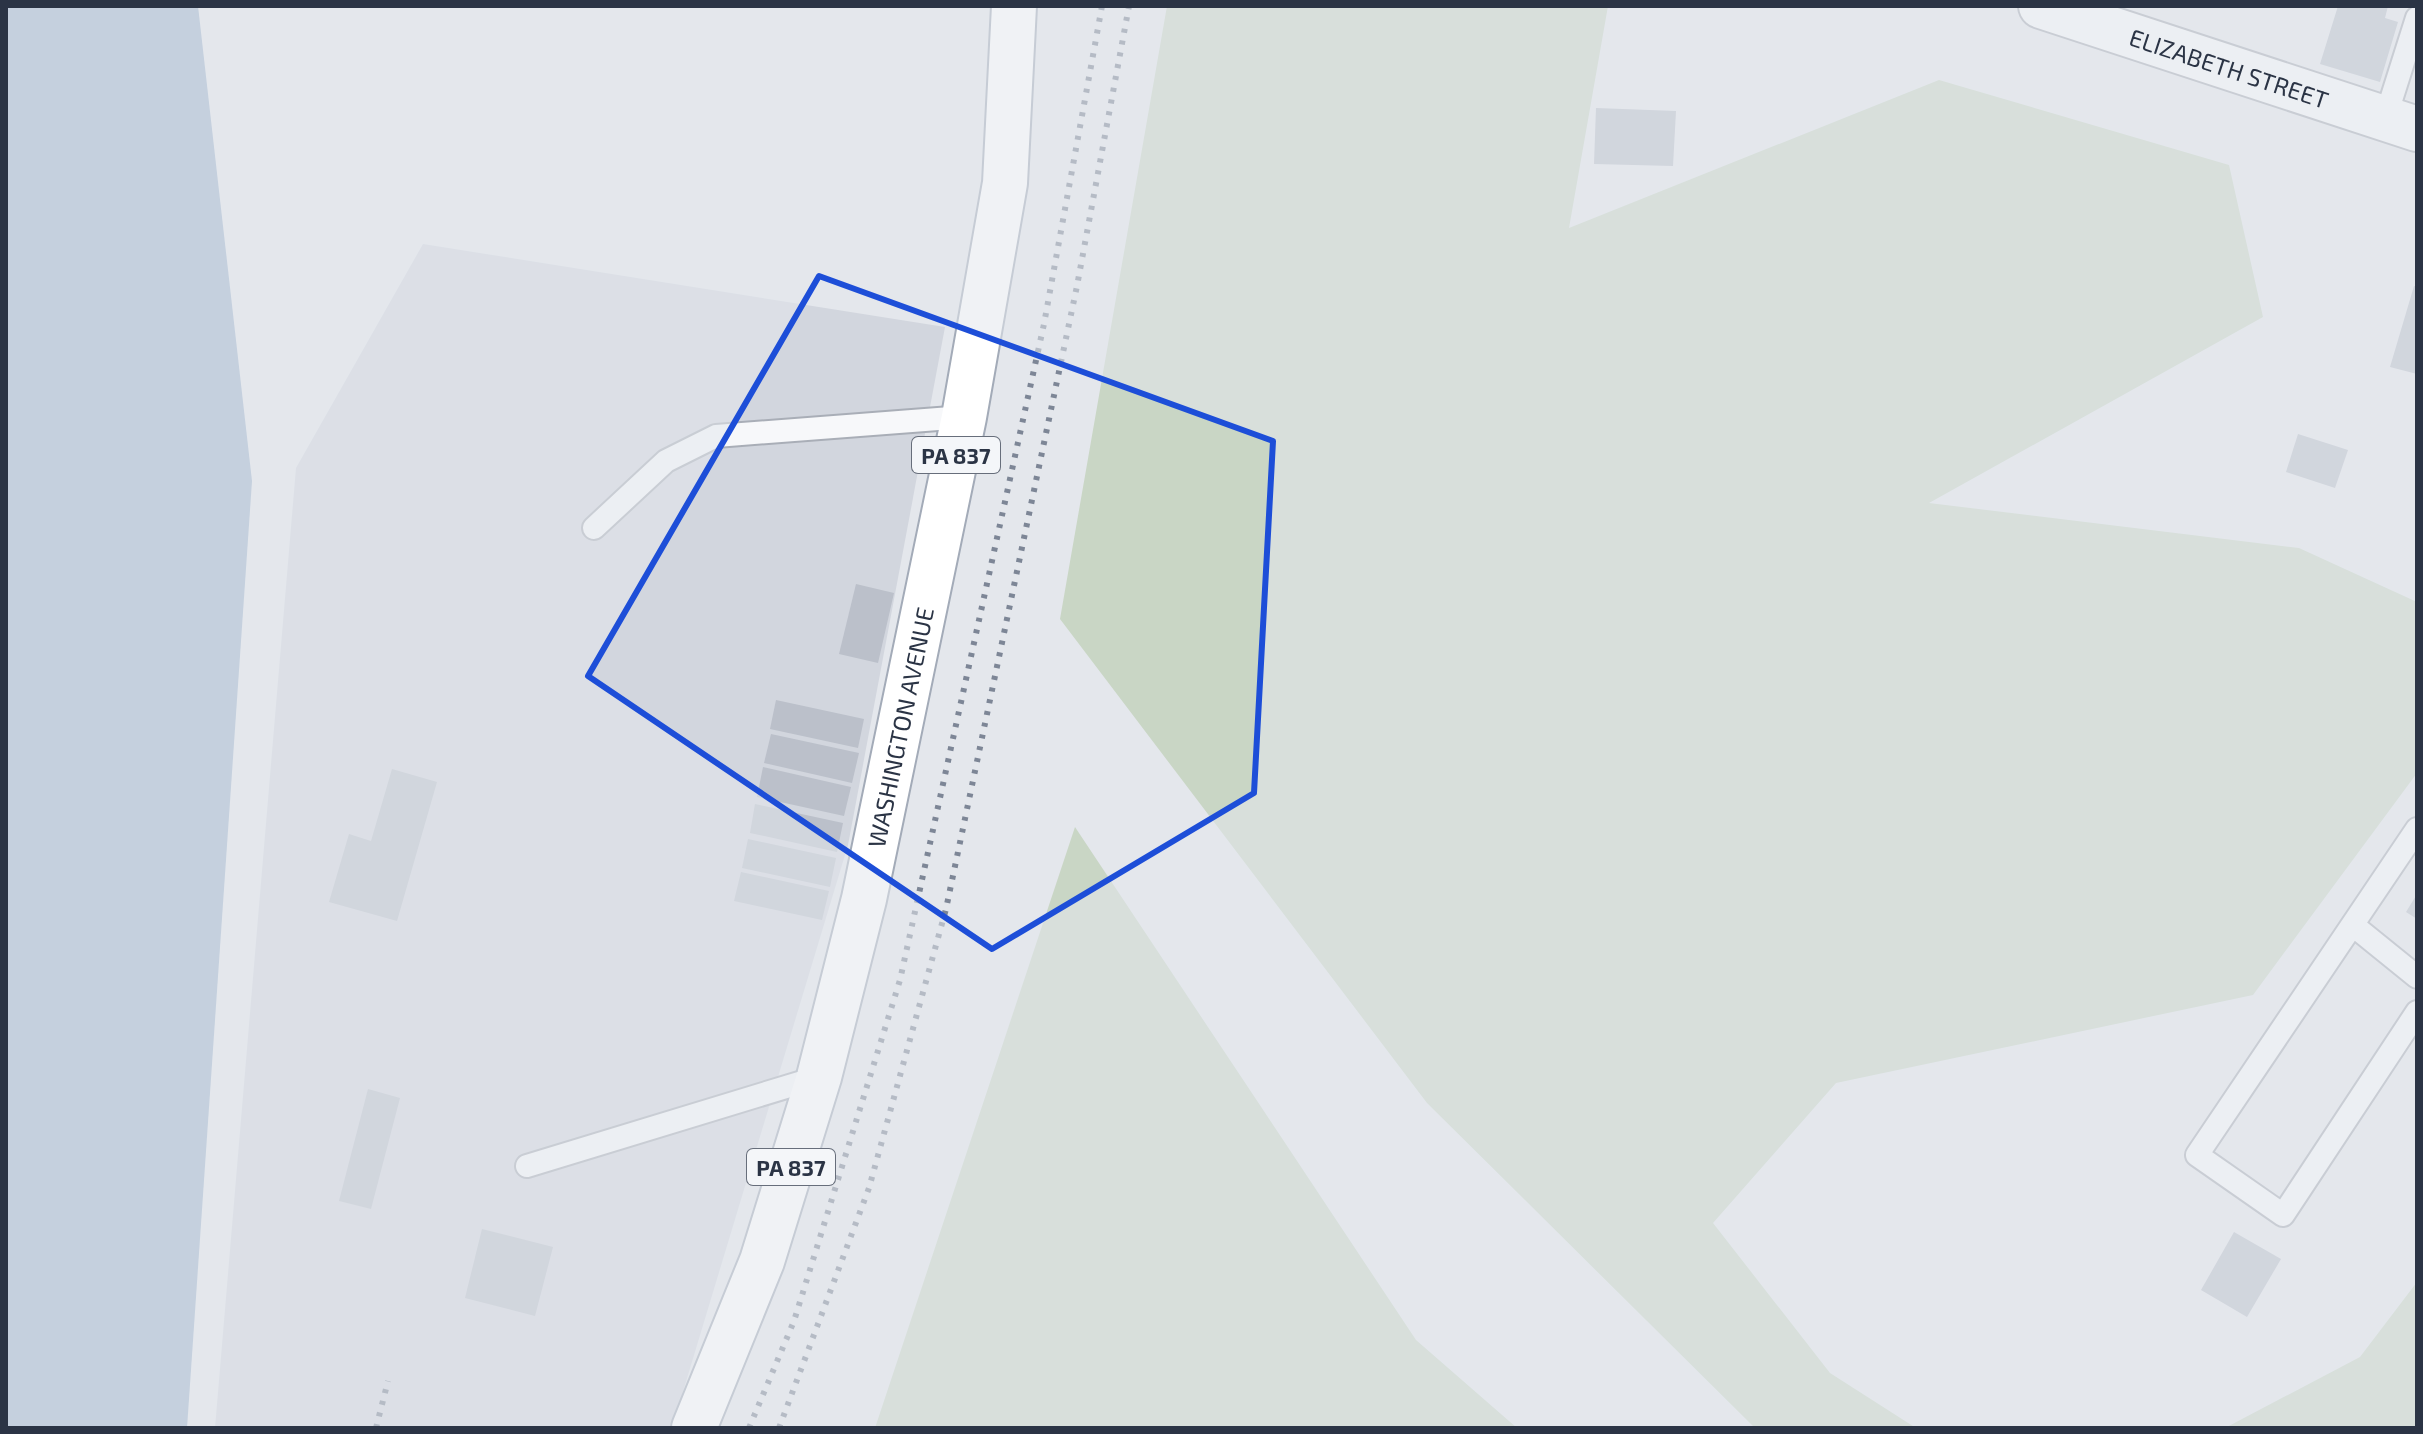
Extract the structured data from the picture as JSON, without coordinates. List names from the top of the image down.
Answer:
{
  "streets": {
    "main road": ["PA 837", "WASHINGTON AVENUE"],
    "street": ["ELIZABETH STREET"]
  }
}
